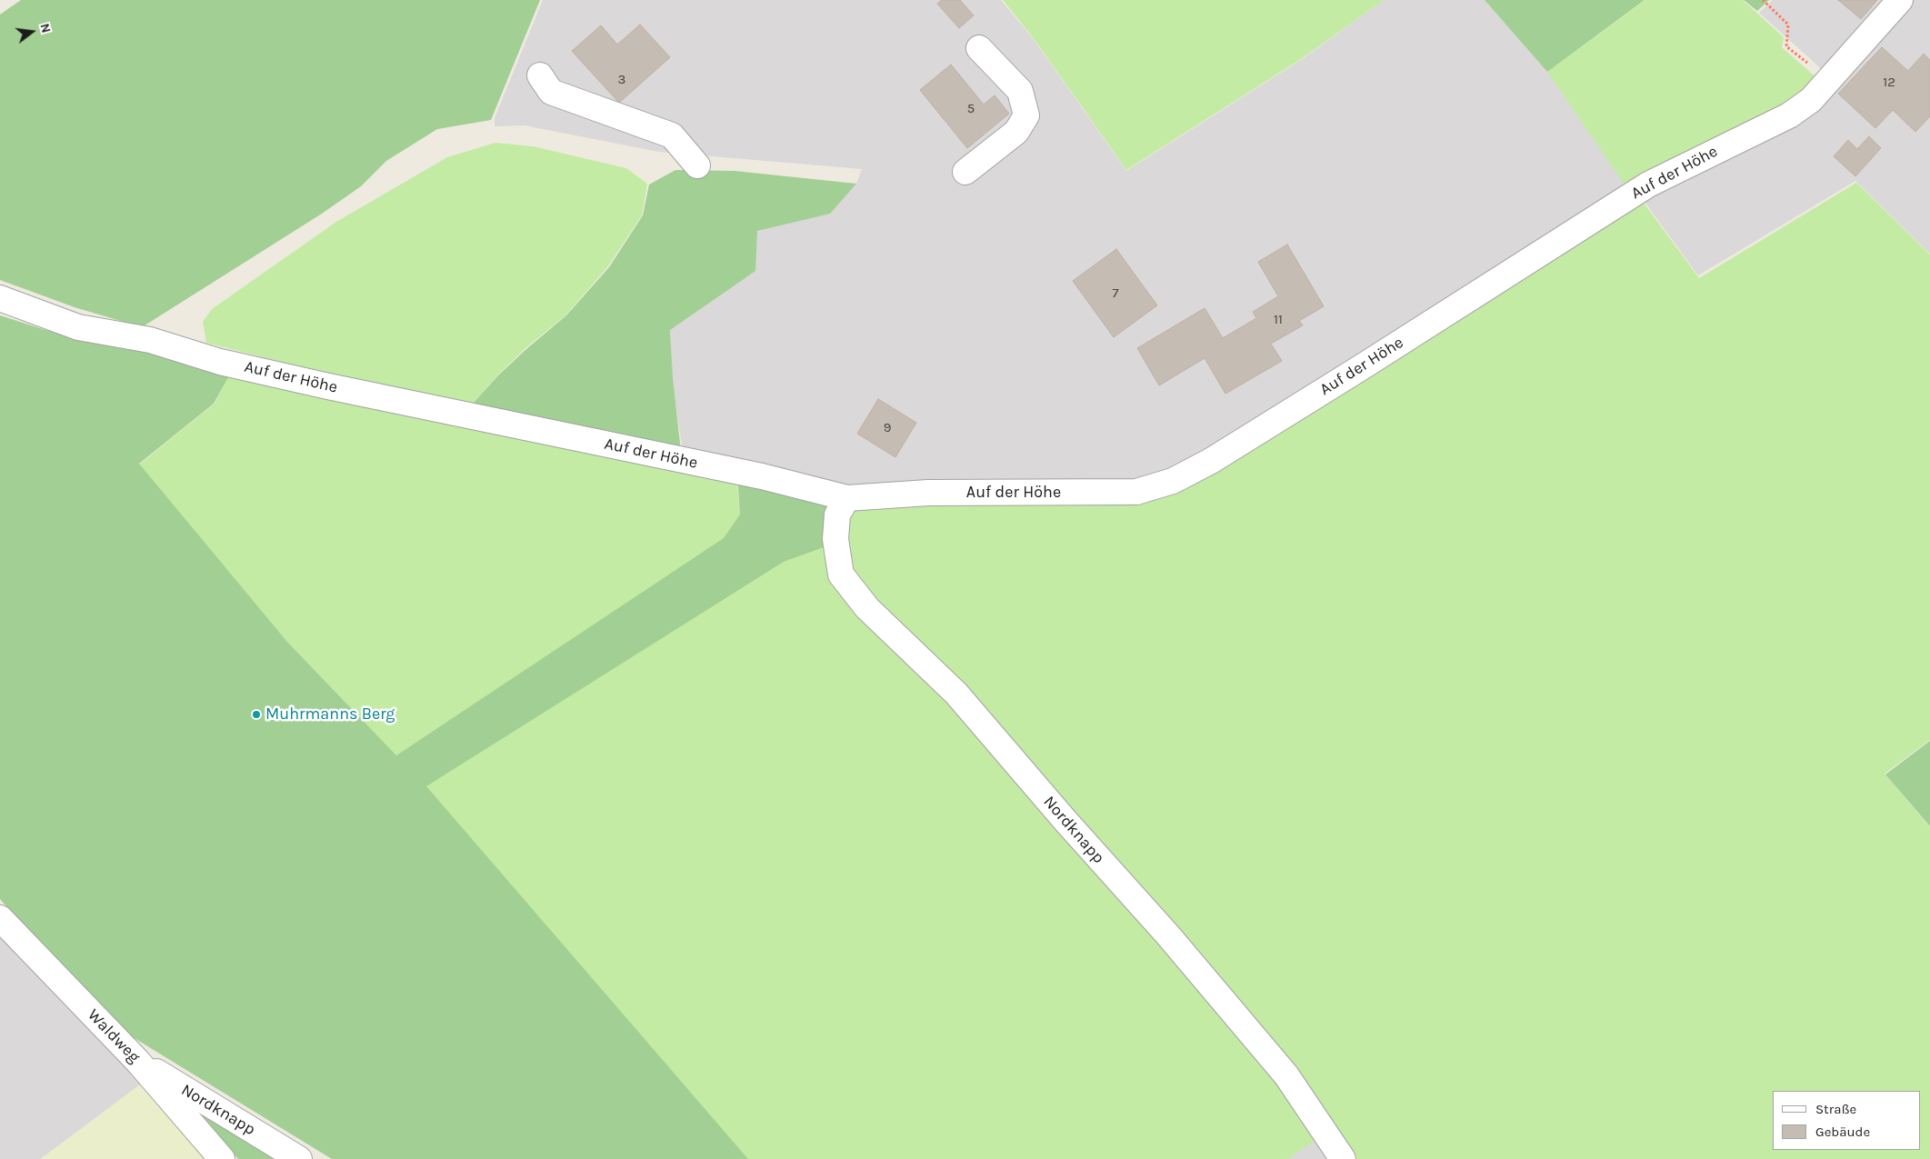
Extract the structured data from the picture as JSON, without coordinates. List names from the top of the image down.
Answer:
{
  "streets": {
    "street": ["Auf der Höhe", "Nordknapp", "Waldweg"]
  },
  "crossings": [
    ["Auf der Höhe", "Nordknapp"],
    ["Nordknapp", "Waldweg"]
  ],
  "places": ["Muhrmanns Berg"],
  "house_numbers": [
    "3",
    "12",
    "5",
    "7",
    "11",
    "9"
  ],
  "legend": ["Straße", "Gebäude"],
  "north": "right"
}
